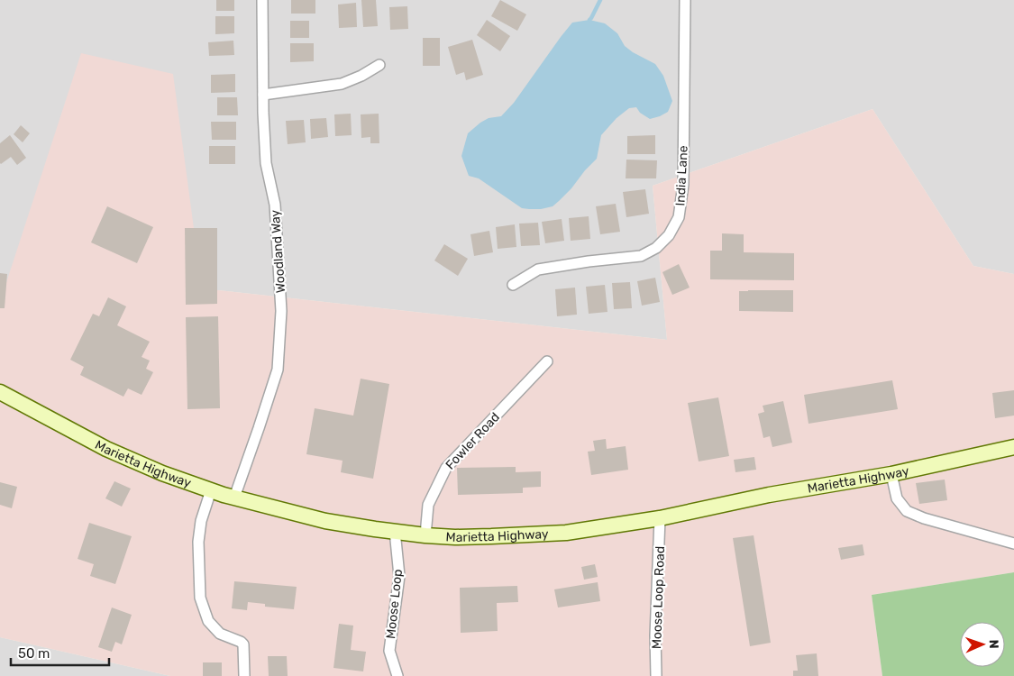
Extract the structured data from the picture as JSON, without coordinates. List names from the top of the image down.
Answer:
{
  "streets": {
    "main road": ["Marietta Highway"],
    "street": [
      "India Lane",
      "Woodland Way",
      "Fowler Road",
      "Moose Loop Road",
      "Moose Loop"
    ]
  },
  "crossings": [
    ["Woodland Way", "Marietta Highway"],
    ["Fowler Road", "Marietta Highway"],
    ["Marietta Highway", "Moose Loop Road"],
    ["Marietta Highway", "Moose Loop"]
  ],
  "scale_bar": "50 m",
  "north": "right"
}
